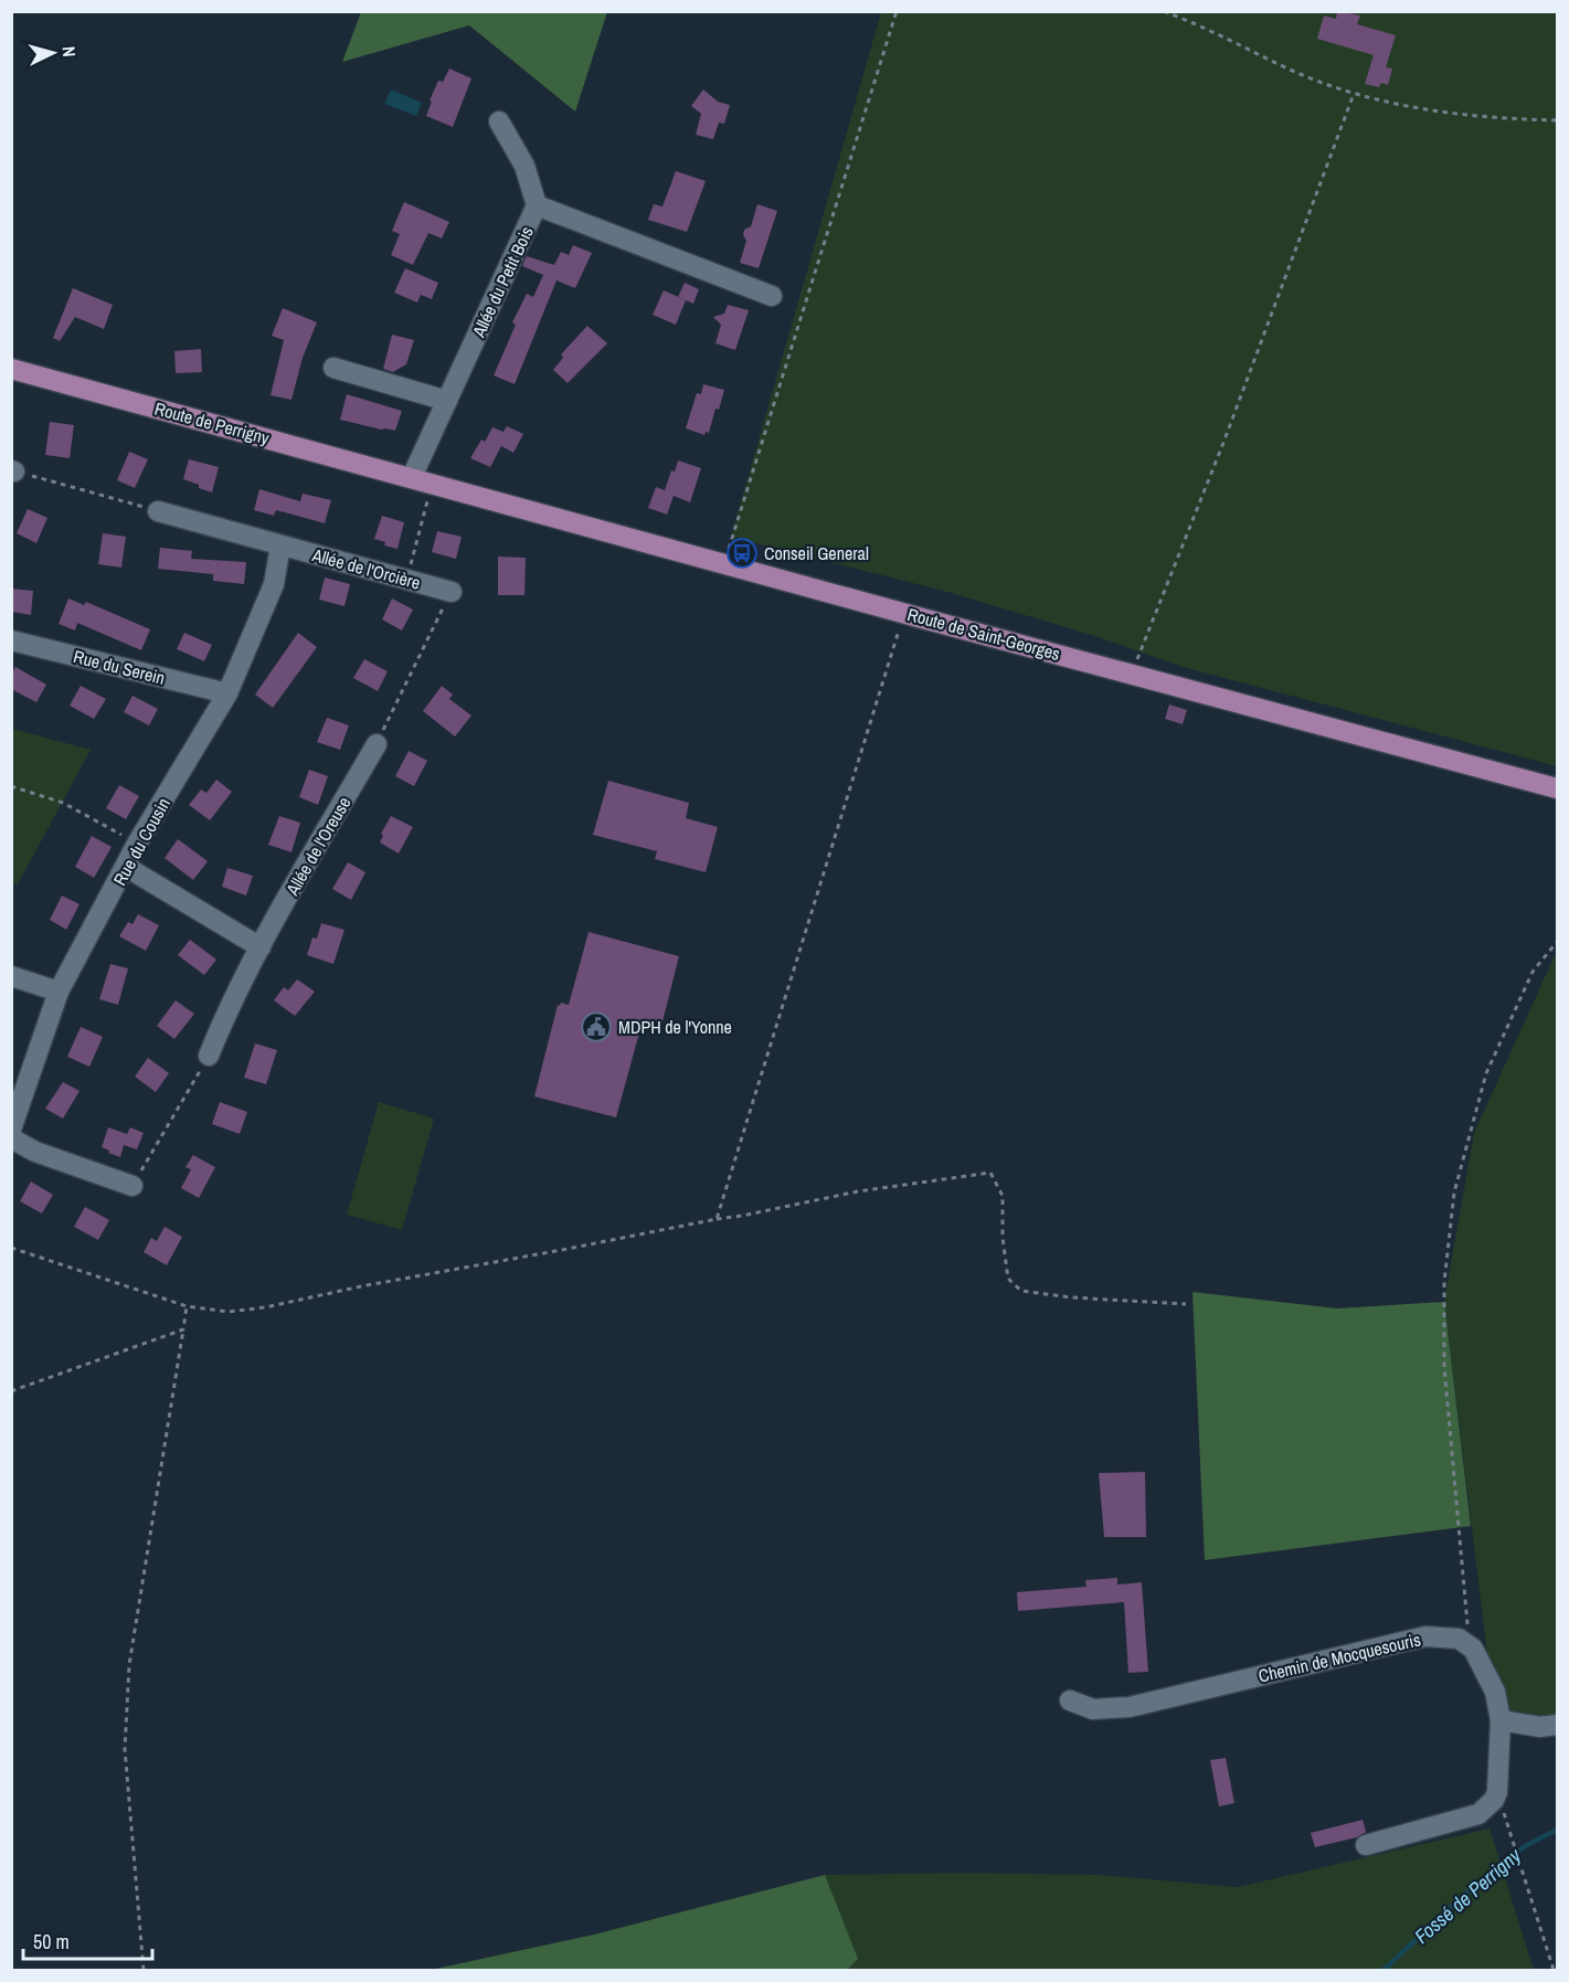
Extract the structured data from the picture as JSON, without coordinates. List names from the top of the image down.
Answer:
{
  "streets": {
    "main road": ["Route de Perrigny", "Route de Saint-Georges"],
    "street": [
      "Allée du Petit Bois",
      "Allée de l'Orcière",
      "Rue du Serein",
      "Rue du Cousin",
      "Allée de l'Oreuse",
      "Chemin de Mocquesouris"
    ]
  },
  "crossings": [
    ["Allée du Petit Bois", "Route de Perrigny"],
    ["Allée du Petit Bois", "Route de Saint-Georges"],
    ["Route de Perrigny", "Route de Saint-Georges"],
    ["Rue du Serein", "Rue du Cousin"]
  ],
  "water": ["Fossé de Perrigny"],
  "places": {
    "bus stop": ["Conseil General"],
    "public building": ["MDPH de l'Yonne"]
  },
  "scale_bar": "50 m",
  "north": "right"
}
